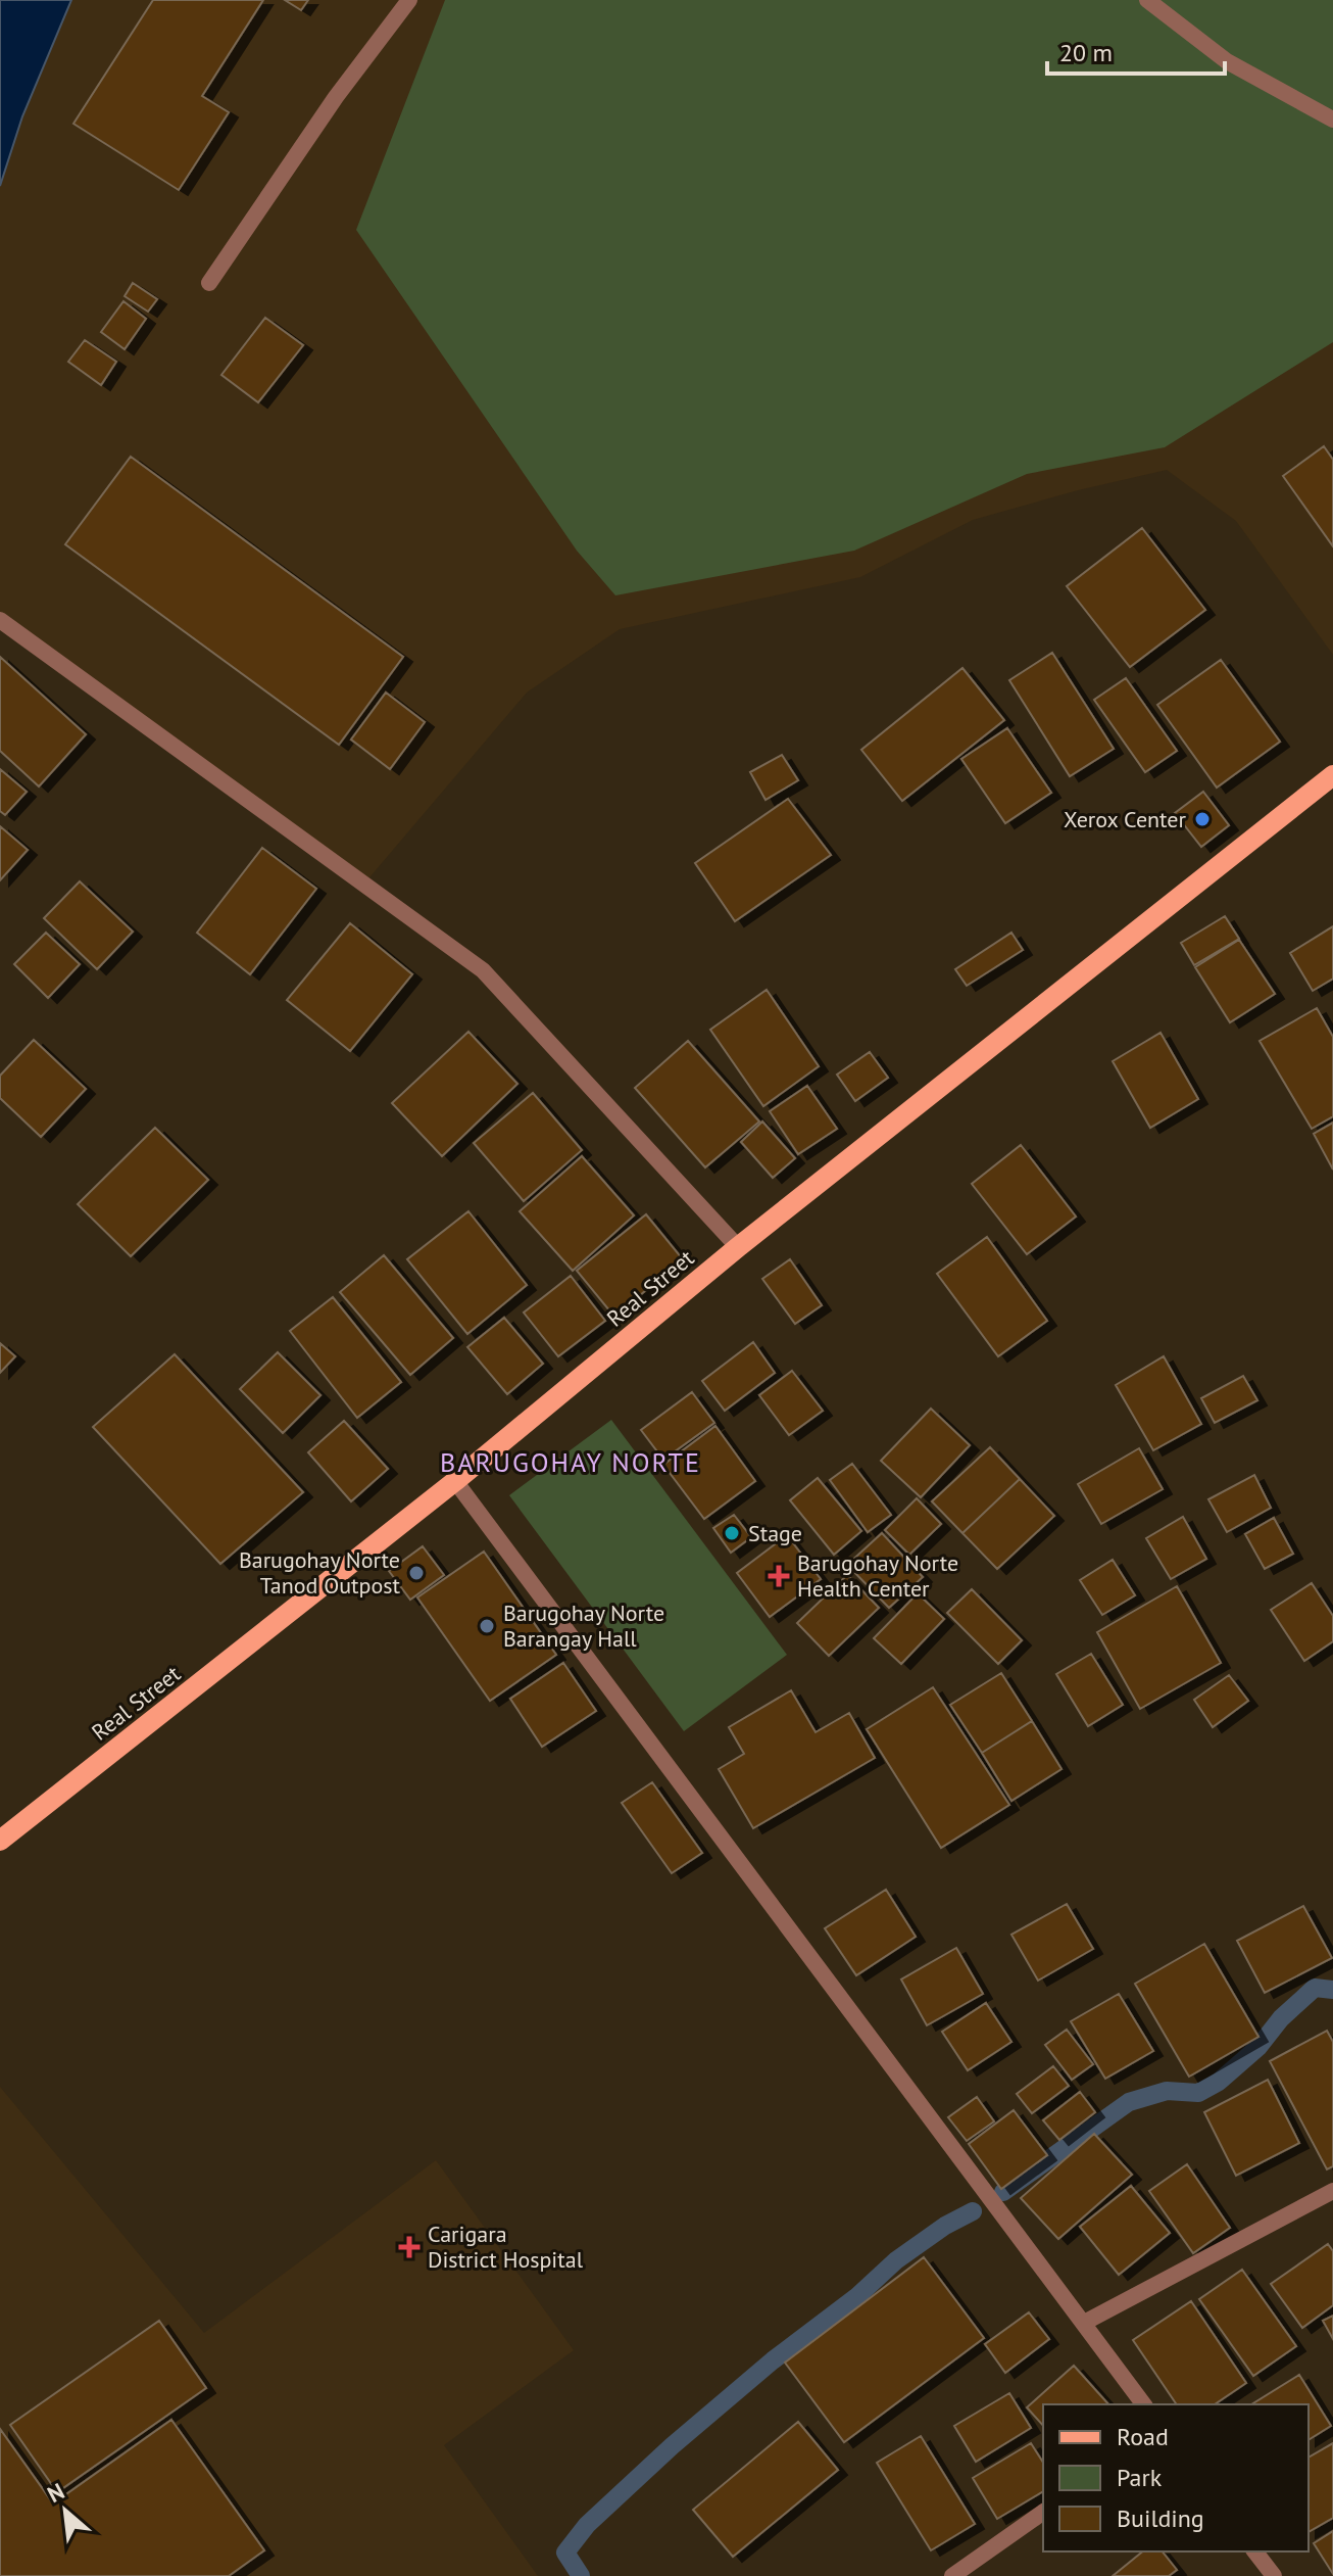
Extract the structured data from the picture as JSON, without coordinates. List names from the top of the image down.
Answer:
{
  "streets": {
    "main road": ["Real Street"]
  },
  "districts": ["BARUGOHAY NORTE"],
  "places": {
    "other": [
      "Xerox Center",
      "Stage",
      "Barugohay Norte Tanod Outpost",
      "Barugohay Norte Barangay Hall"
    ],
    "health": ["Barugohay Norte Health Center", "Carigara District Hospital"]
  },
  "legend": ["Road", "Park", "Building"],
  "scale_bar": "20 m",
  "north": "top left"
}
